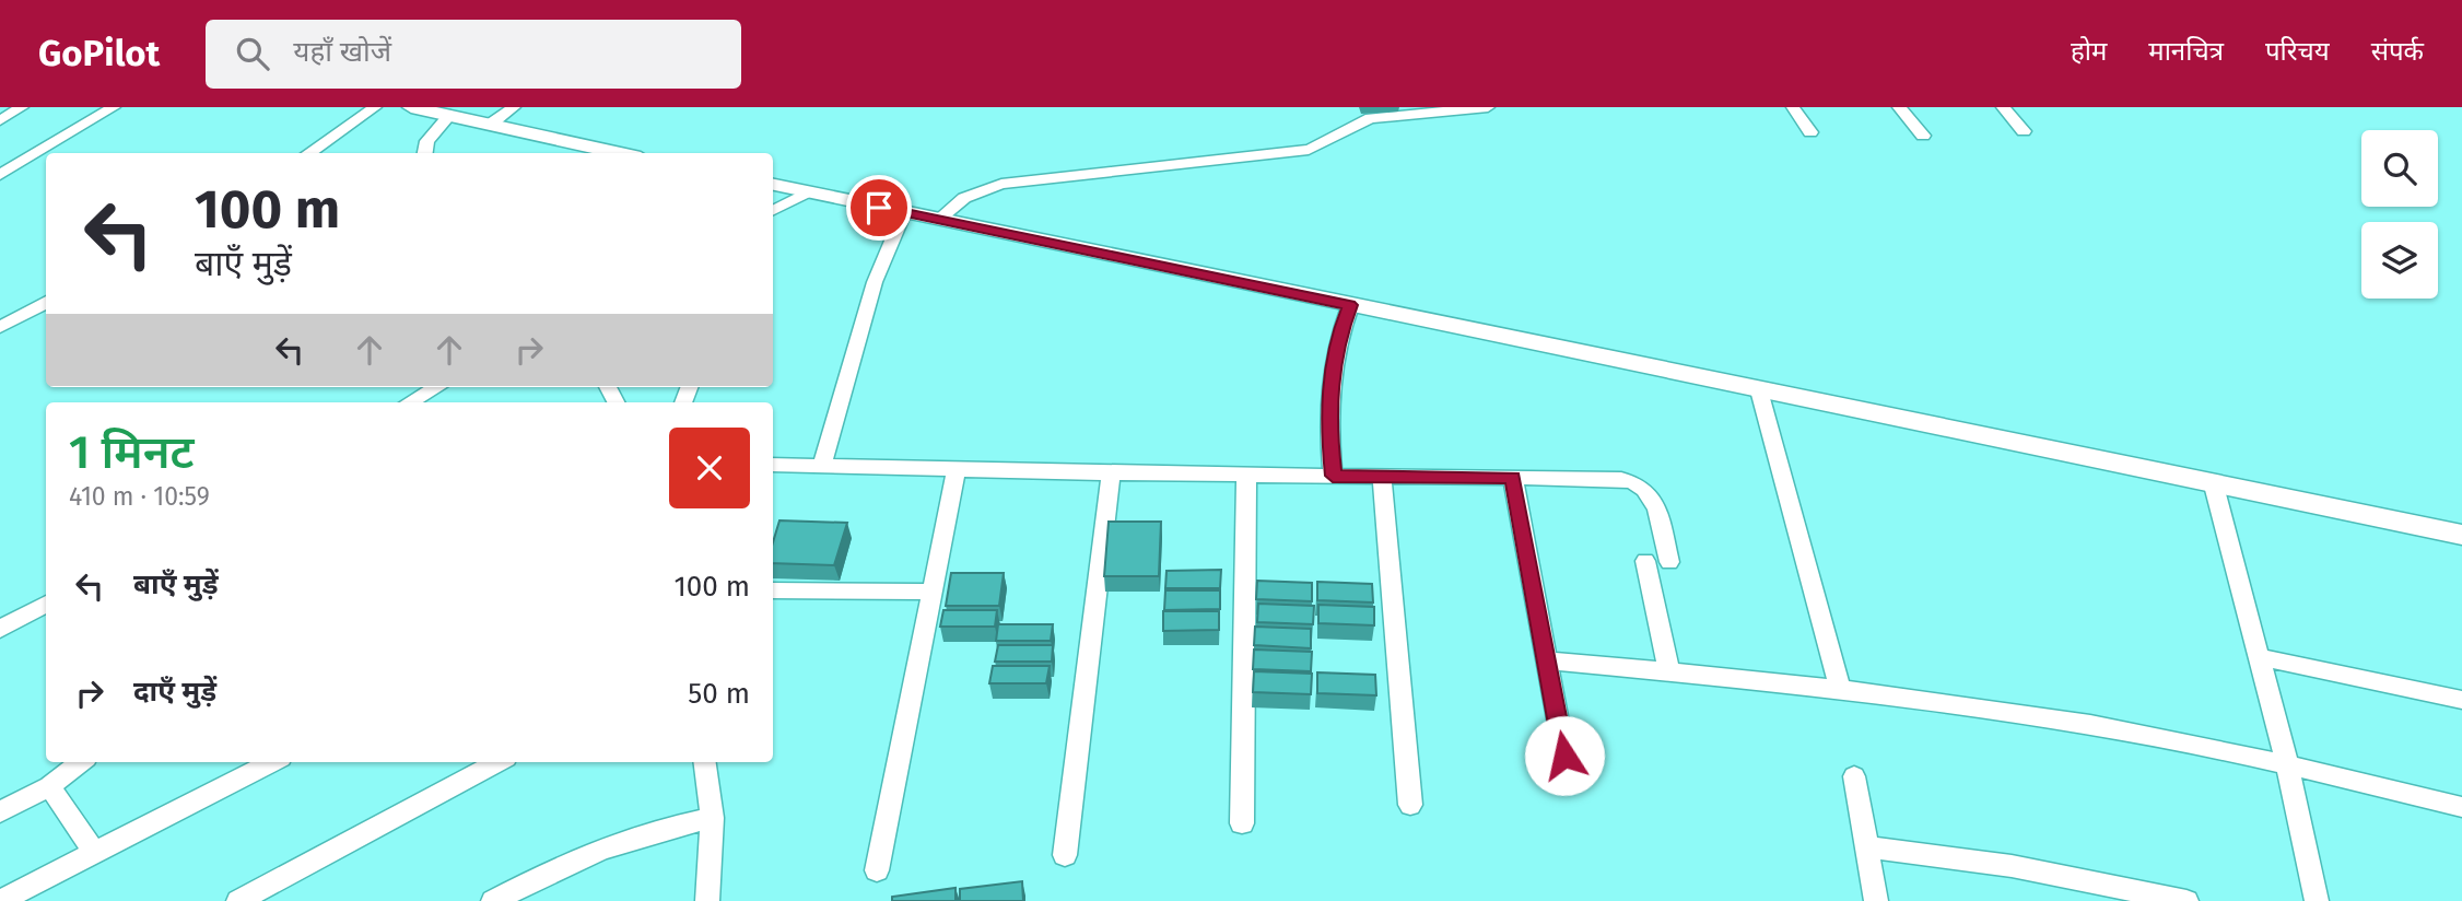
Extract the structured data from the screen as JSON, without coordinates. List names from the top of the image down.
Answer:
{
  "page": {
    "header": "GoPilot",
    "search": "यहाँ खोजें",
    "nav": [
      "होम",
      "मानचित्र",
      "परिचय",
      "संपर्क"
    ],
    "turn": ["100 m", "बाएँ मुड़ें"],
    "heading": ["1 मिनट", "410 m · 10:59"],
    "list": [
      {
        "name": "बाएँ मुड़ें",
        "value": "100 m"
      },
      {
        "name": "दाएँ मुड़ें",
        "value": "50 m"
      }
    ]
  }
}
